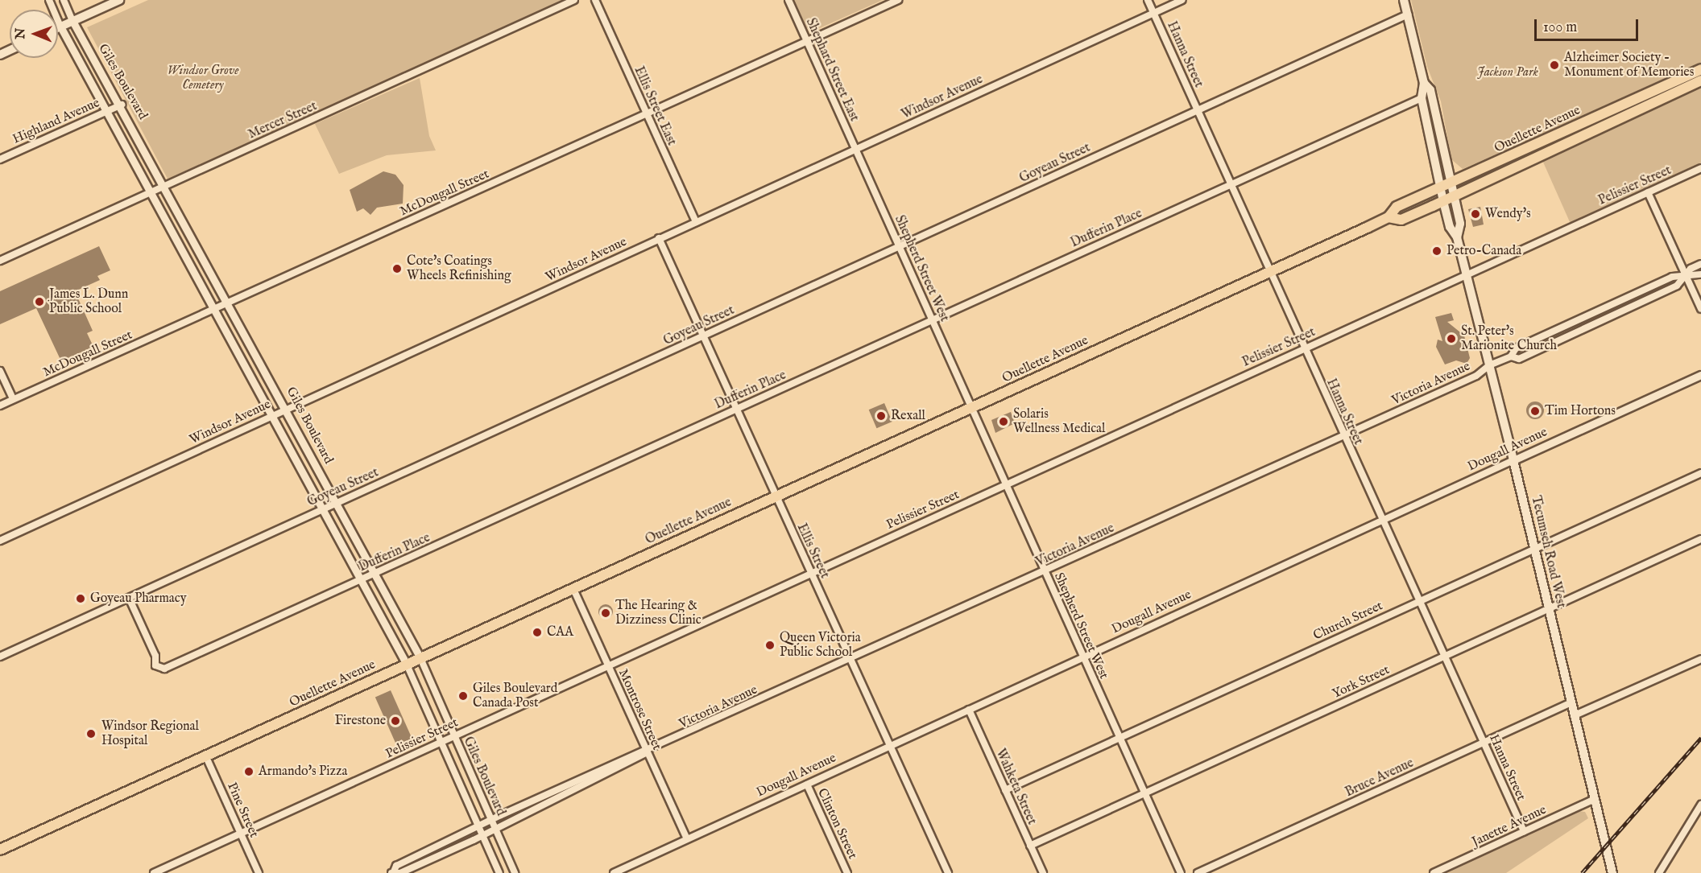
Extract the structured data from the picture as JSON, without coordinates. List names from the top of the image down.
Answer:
{
  "streets": {
    "main road": ["Ouellette Avenue", "Tecumseh Road West"],
    "street": [
      "Hanna Street",
      "Shephard Street East",
      "Giles Boulevard",
      "Windsor Avenue",
      "Ellis Street East",
      "Mercer Street",
      "Highland Avenue",
      "Goyeau Street",
      "Pelissier Street",
      "McDougall Street",
      "Dufferin Place",
      "Shepherd Street West",
      "Victoria Avenue",
      "Dougall Avenue",
      "Ellis Street",
      "Church Street",
      "York Street",
      "Montrose Street",
      "Bruce Avenue",
      "Wahketa Street",
      "Pine Street",
      "Clinton Street",
      "Janette Avenue"
    ]
  },
  "crossings": [
    ["Hanna Street", "Windsor Avenue"],
    ["Hanna Street", "Ouellette Avenue"],
    ["Hanna Street", "Goyeau Street"],
    ["Hanna Street", "Pelissier Street"],
    ["Hanna Street", "Dufferin Place"],
    ["Hanna Street", "Victoria Avenue"],
    ["Hanna Street", "Dougall Avenue"],
    ["Hanna Street", "Church Street"],
    ["Hanna Street", "York Street"],
    ["Hanna Street", "Bruce Avenue"],
    ["Hanna Street", "Janette Avenue"],
    ["Shephard Street East", "Windsor Avenue"],
    ["Shephard Street East", "McDougall Street"],
    ["Shephard Street East", "Shepherd Street West"],
    ["Giles Boulevard", "Windsor Avenue"],
    ["Giles Boulevard", "Mercer Street"],
    ["Giles Boulevard", "Highland Avenue"],
    ["Giles Boulevard", "Ouellette Avenue"],
    ["Giles Boulevard", "Goyeau Street"],
    ["Giles Boulevard", "Pelissier Street"],
    ["Giles Boulevard", "McDougall Street"],
    ["Giles Boulevard", "Dufferin Place"],
    ["Giles Boulevard", "Victoria Avenue"],
    ["Windsor Avenue", "Ellis Street East"],
    ["Windsor Avenue", "Shepherd Street West"],
    ["Windsor Avenue", "Ellis Street"],
    ["Ellis Street East", "McDougall Street"],
    ["Ouellette Avenue", "Shepherd Street West"],
    ["Ouellette Avenue", "Ellis Street"],
    ["Ouellette Avenue", "Tecumseh Road West"],
    ["Ouellette Avenue", "Montrose Street"],
    ["Ouellette Avenue", "Pine Street"],
    ["Goyeau Street", "Dufferin Place"],
    ["Goyeau Street", "Shepherd Street West"],
    ["Goyeau Street", "Ellis Street"],
    ["Pelissier Street", "Shepherd Street West"],
    ["Pelissier Street", "Ellis Street"],
    ["Pelissier Street", "Tecumseh Road West"],
    ["Pelissier Street", "Montrose Street"],
    ["Pelissier Street", "Pine Street"],
    ["Dufferin Place", "Shepherd Street West"],
    ["Dufferin Place", "Ellis Street"],
    ["Dufferin Place", "Tecumseh Road West"],
    ["Shepherd Street West", "Victoria Avenue"],
    ["Shepherd Street West", "Dougall Avenue"],
    ["Shepherd Street West", "Church Street"],
    ["Shepherd Street West", "York Street"],
    ["Victoria Avenue", "Ellis Street"],
    ["Victoria Avenue", "Tecumseh Road West"],
    ["Victoria Avenue", "Montrose Street"],
    ["Dougall Avenue", "Ellis Street"],
    ["Dougall Avenue", "Tecumseh Road West"],
    ["Dougall Avenue", "Montrose Street"],
    ["Dougall Avenue", "Wahketa Street"],
    ["Dougall Avenue", "Clinton Street"],
    ["Tecumseh Road West", "Church Street"],
    ["Tecumseh Road West", "York Street"],
    ["Tecumseh Road West", "Bruce Avenue"],
    ["Tecumseh Road West", "Janette Avenue"],
    ["Church Street", "Wahketa Street"],
    ["York Street", "Wahketa Street"]
  ],
  "parks": ["Windsor Grove Cemetery", "Jackson Park"],
  "places": [
    "Alzheimer Society - Monument of Memories",
    "Wendy's",
    "Petro-Canada",
    "Cote's Coatings Wheels Refinishing",
    "James L. Dunn Public School",
    "St. Peter's Marionite Church",
    "Tim Hortons",
    "Rexall",
    "Solaris Wellness Medical",
    "Goyeau Pharmacy",
    "The Hearing & Dizziness Clinic",
    "CAA",
    "Queen Victoria Public School",
    "Giles Boulevard Canada Post",
    "Firestone",
    "Windsor Regional Hospital",
    "Armando's Pizza"
  ],
  "scale_bar": "100 m",
  "north": "left"
}
